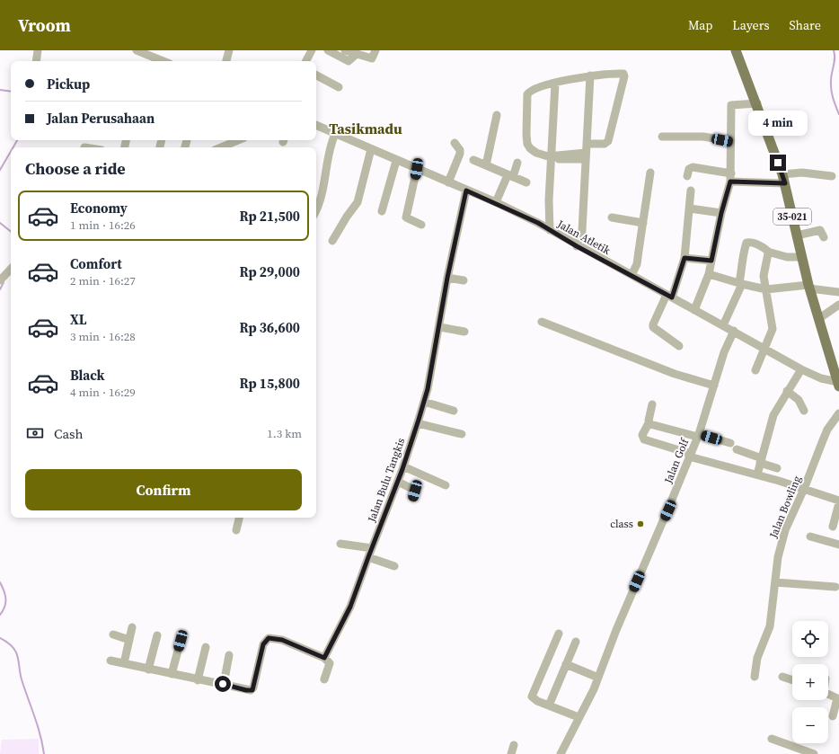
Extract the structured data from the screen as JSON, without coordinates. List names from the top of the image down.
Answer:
{
  "streets": {
    "main road": ["35-021"],
    "street": [
      "Jalan Atletik",
      "Jalan Golf",
      "Jalan Bulu Tangkis",
      "Jalan Bowling"
    ]
  },
  "crossings": [
    ["35-021", "Jalan Atletik"],
    ["Jalan Atletik", "Jalan Golf"],
    ["Jalan Atletik", "Jalan Bulu Tangkis"]
  ],
  "districts": ["Tasikmadu"],
  "places": ["class"],
  "page": {
    "header": "Vroom",
    "nav": ["Map", "Layers", "Share"],
    "banner": ["Pickup", "Jalan Perusahaan"],
    "bubble": "4 min",
    "heading": "Choose a ride",
    "list": [
      {
        "name": "Economy",
        "note": "1 min · 16:26",
        "value": "Rp 21,500"
      },
      {
        "name": "Comfort",
        "note": "2 min · 16:27",
        "value": "Rp 29,000"
      },
      {
        "name": "XL",
        "note": "3 min · 16:28",
        "value": "Rp 36,600"
      },
      {
        "name": "Black",
        "note": "4 min · 16:29",
        "value": "Rp 15,800"
      }
    ],
    "pay": ["Cash", "1.3 km"],
    "buttons": "Confirm",
    "map_buttons": ["+", "−"]
  }
}
